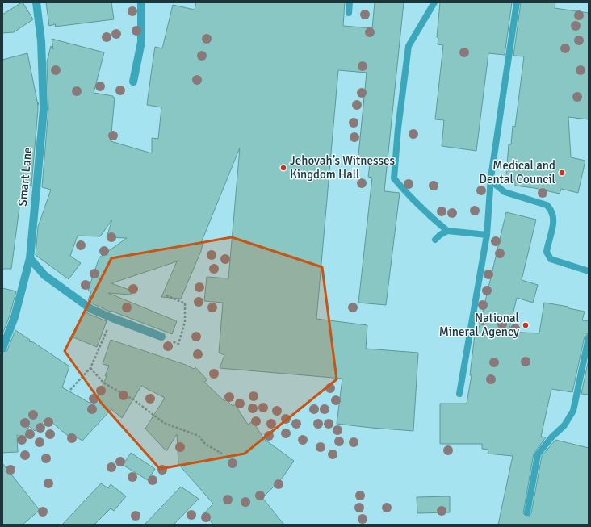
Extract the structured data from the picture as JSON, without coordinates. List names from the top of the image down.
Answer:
{
  "streets": {
    "street": ["Smart Lane"]
  },
  "places": ["Jehovah’s Witnesses Kingdom Hall", "Medical and Dental Council", "National Mineral Agency"]
}
